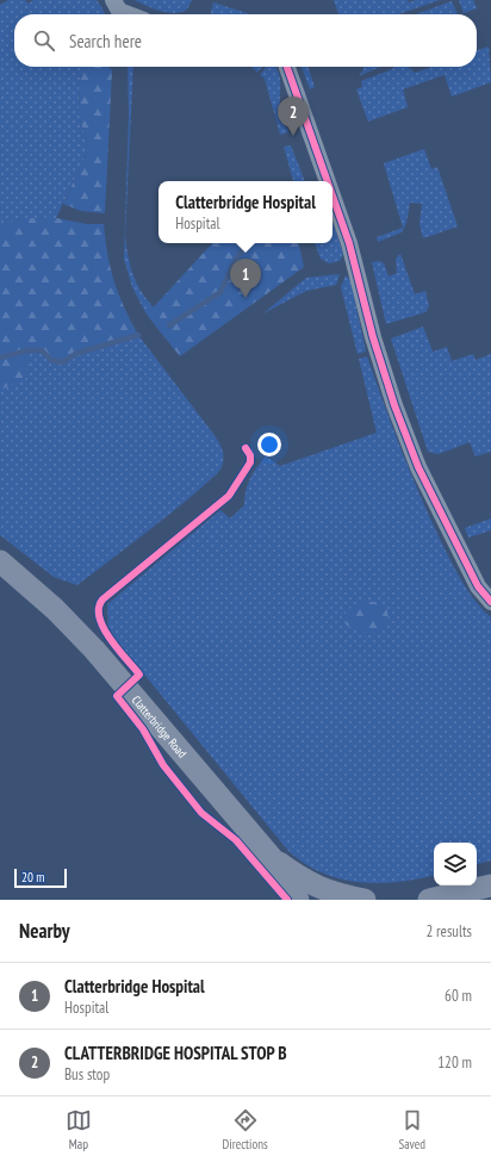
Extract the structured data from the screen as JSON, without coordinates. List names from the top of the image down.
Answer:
{
  "streets": {
    "main road": ["Clatterbridge Road"]
  },
  "scale_bar": "20 m",
  "page": {
    "search": "Search here",
    "pins": ["2", "1"],
    "popup": ["Clatterbridge Hospital", "Hospital"],
    "scale": "20 m",
    "heading": ["Nearby", "2 results"],
    "list": [
      {
        "mark": "1",
        "name": "Clatterbridge Hospital",
        "note": "Hospital",
        "value": "60 m"
      },
      {
        "mark": "2",
        "name": "CLATTERBRIDGE HOSPITAL STOP B",
        "note": "Bus stop",
        "value": "120 m"
      }
    ],
    "nav": ["Map", "Directions", "Saved"]
  }
}
